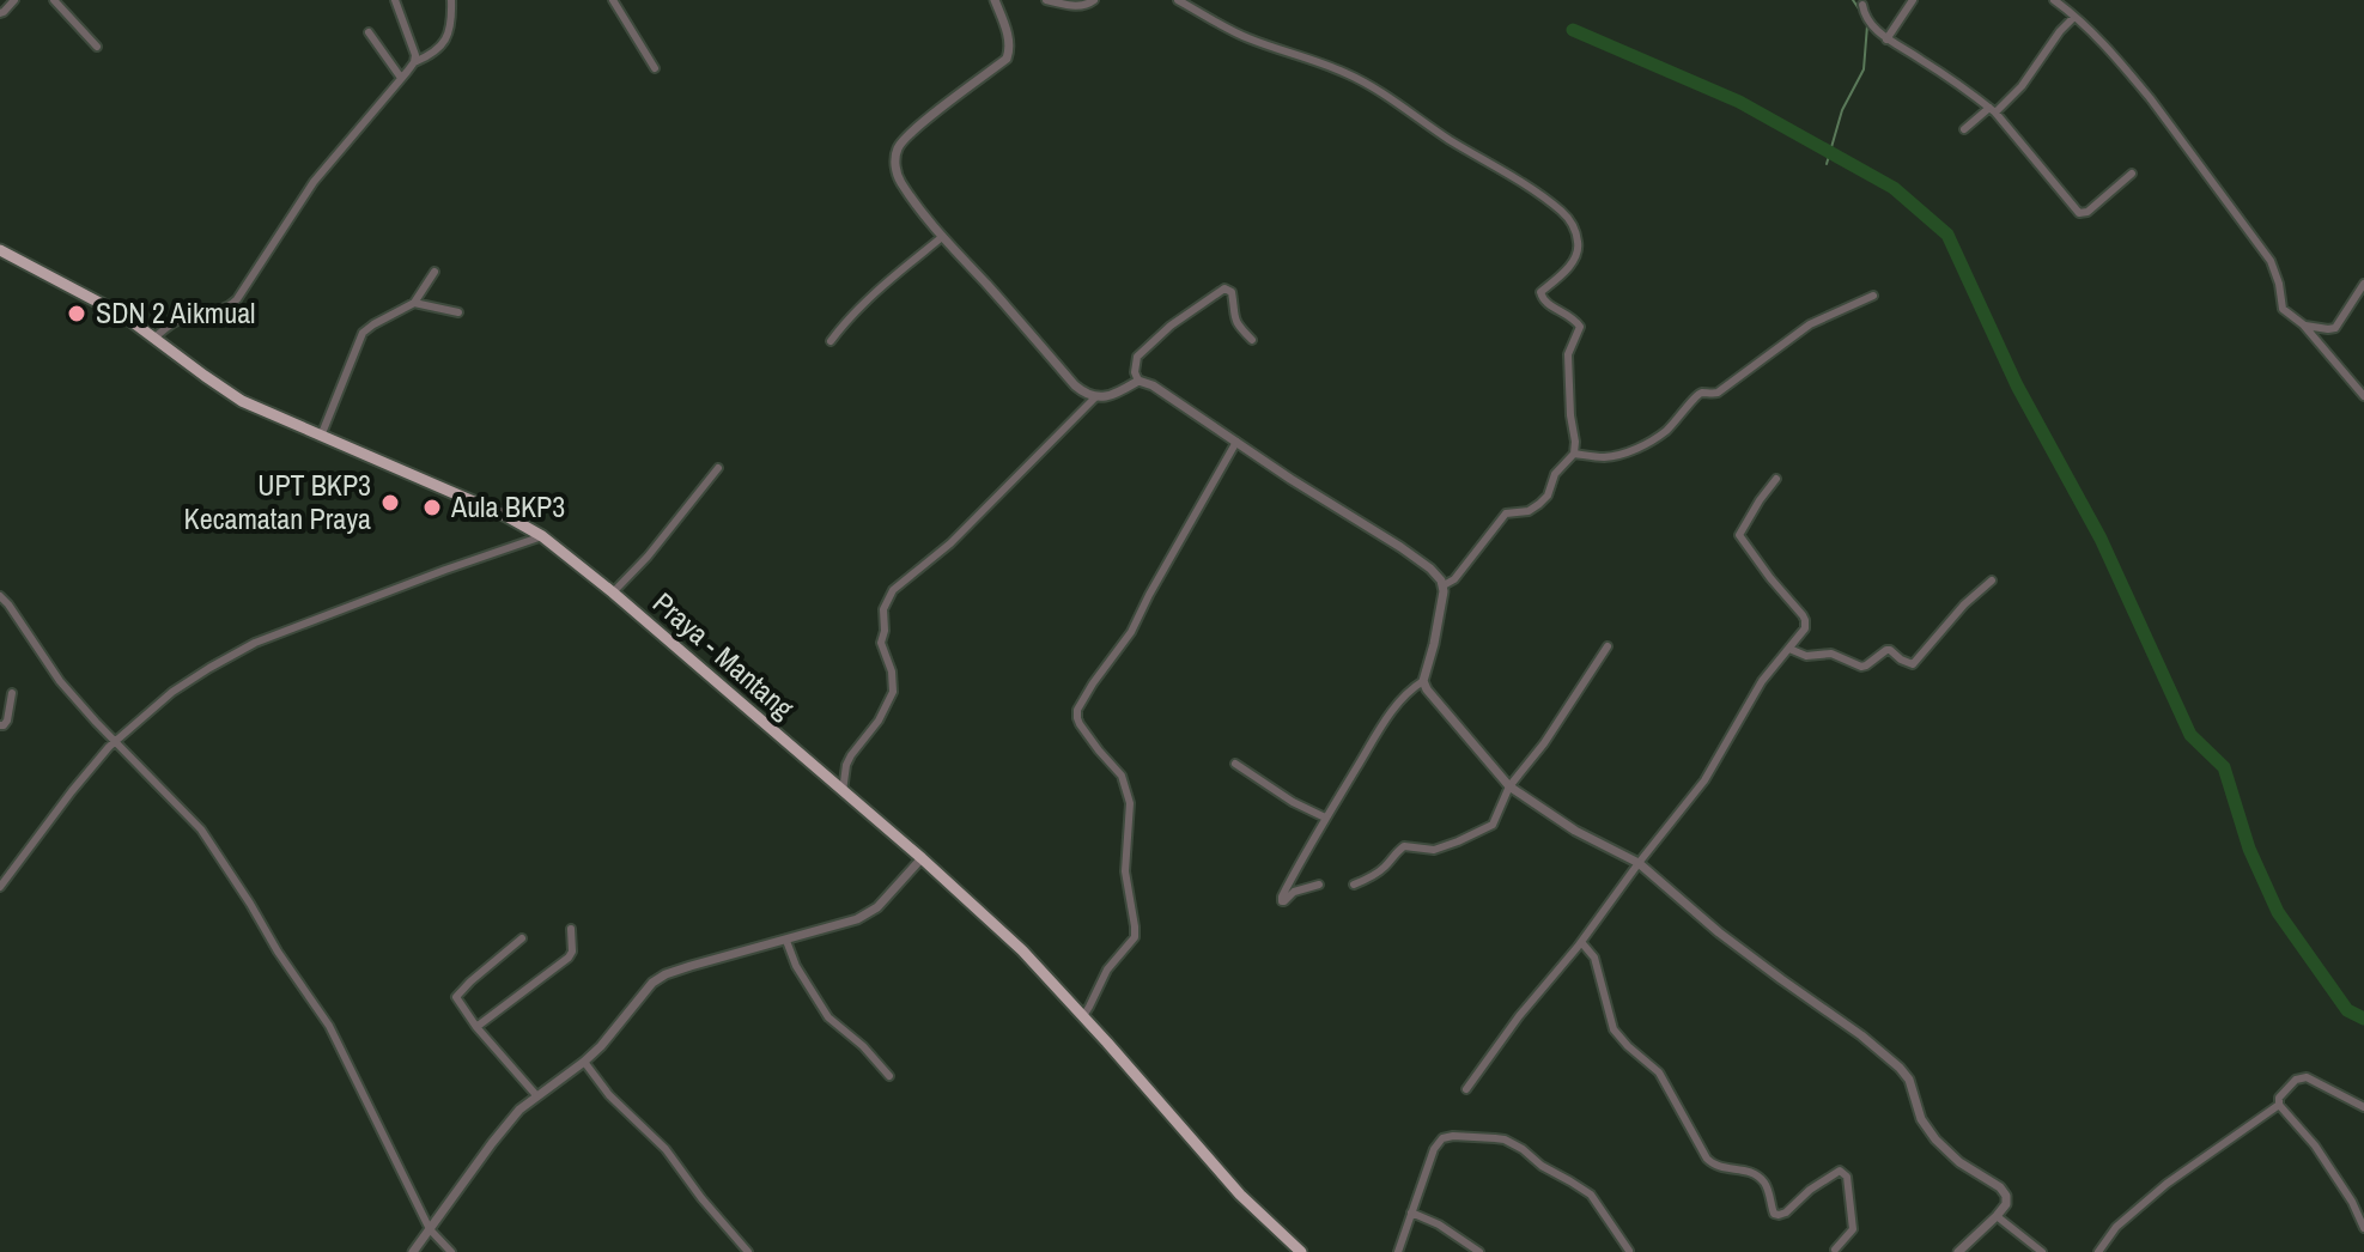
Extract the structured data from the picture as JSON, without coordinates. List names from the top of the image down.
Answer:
{
  "streets": {
    "main road": ["Praya - Mantang"]
  },
  "places": ["SDN 2 Aikmual", "UPT BKP3 Kecamatan Praya", "Aula BKP3"]
}
